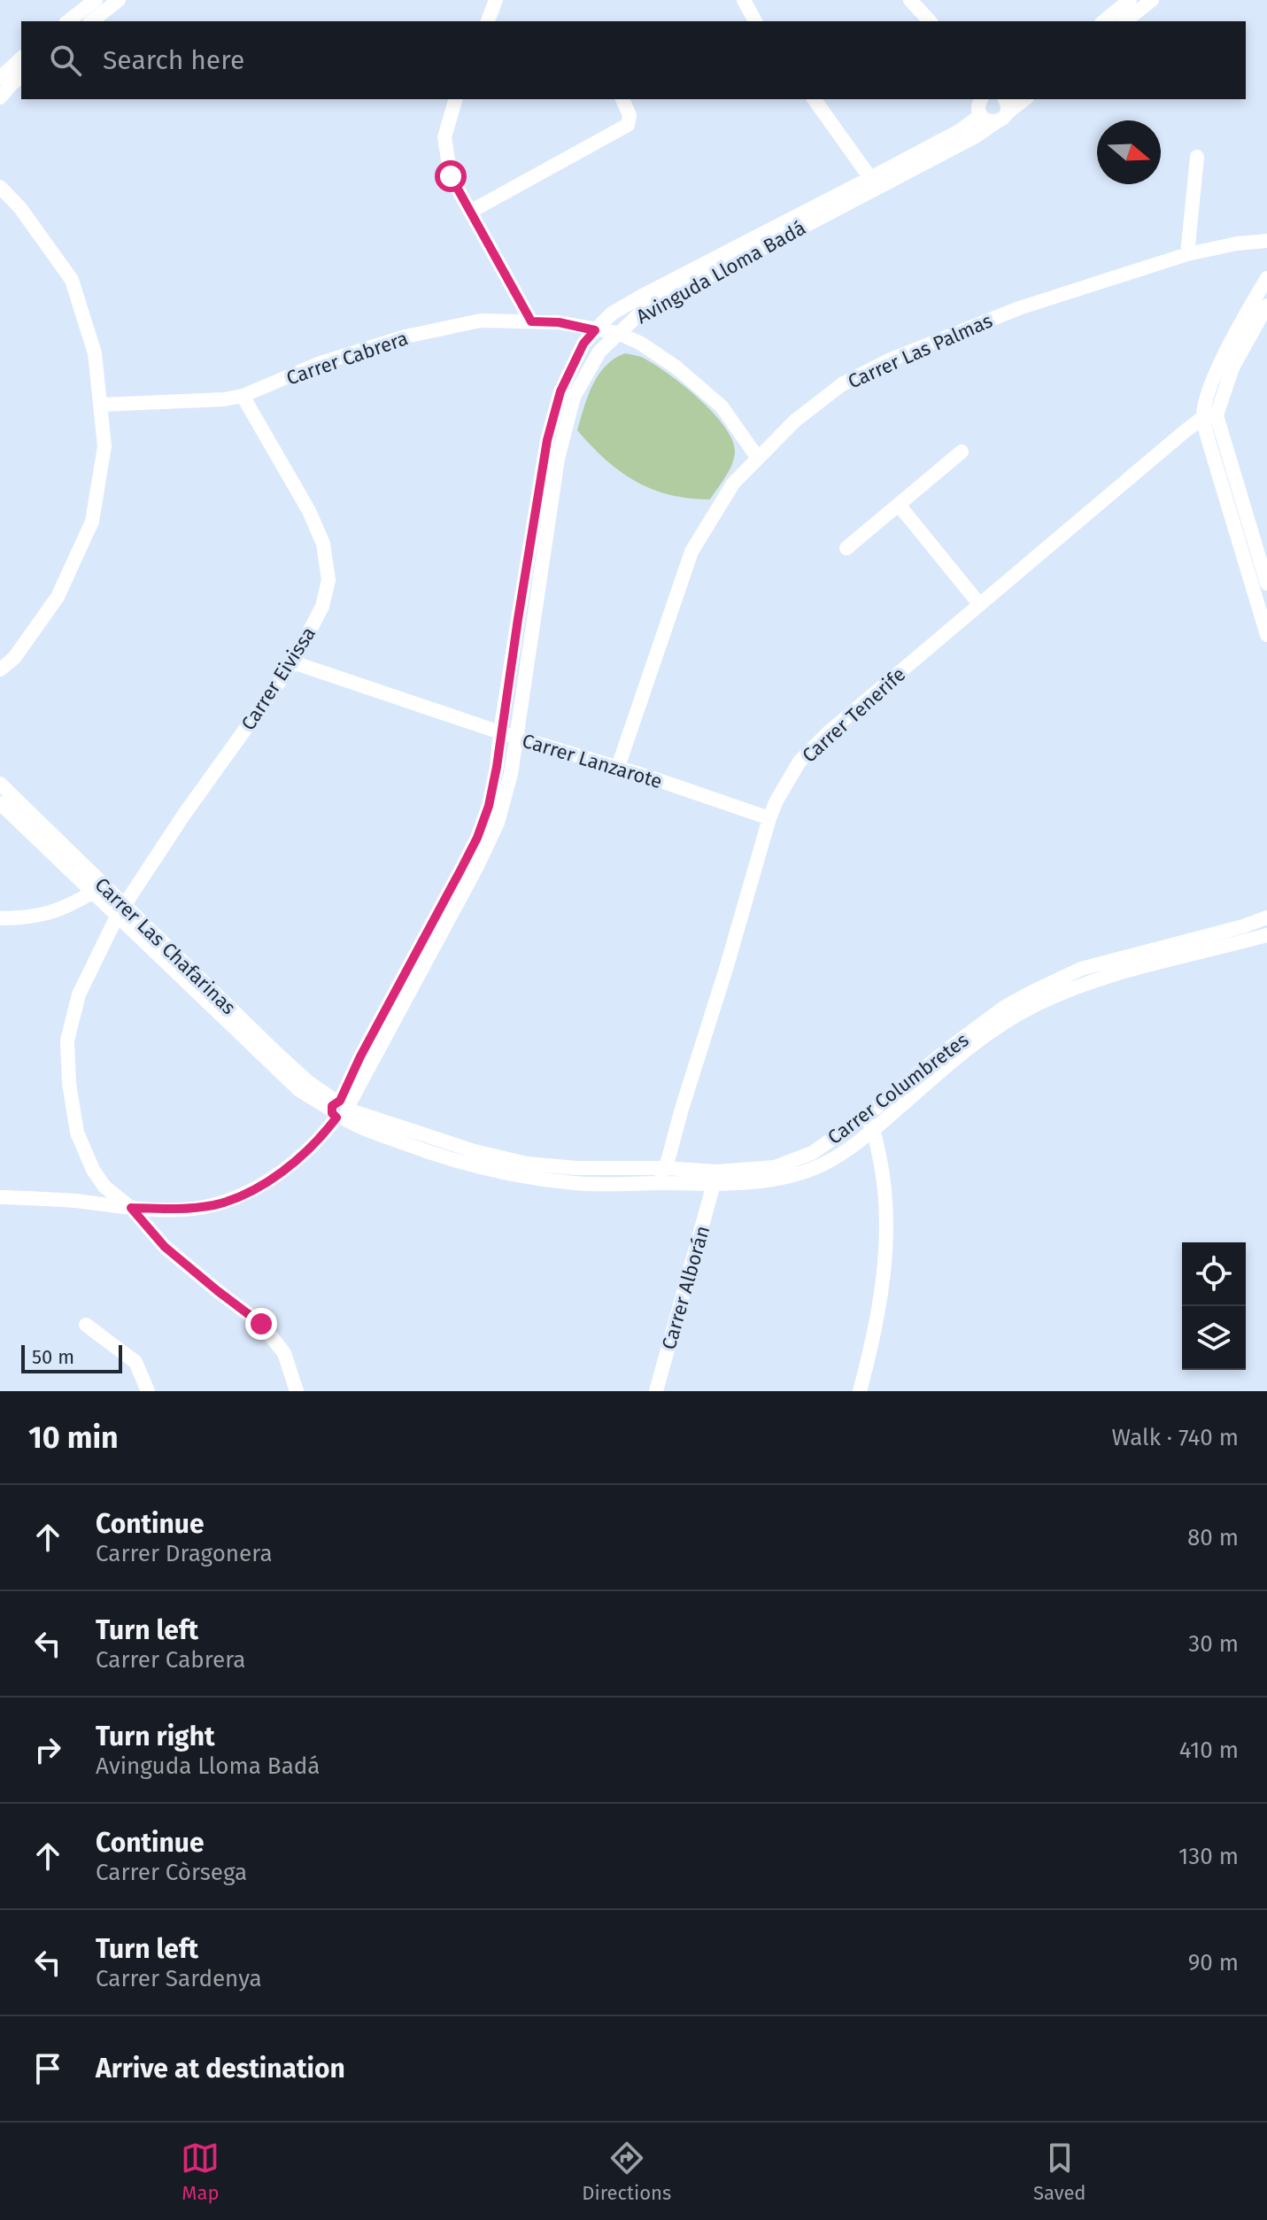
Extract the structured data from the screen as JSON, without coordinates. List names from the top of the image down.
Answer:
{
  "streets": {
    "street": [
      "Avinguda Lloma Badá",
      "Carrer Las Palmas",
      "Carrer Cabrera",
      "Carrer Eivissa",
      "Carrer Tenerife",
      "Carrer Lanzarote",
      "Carrer Las Chafarinas",
      "Carrer Columbretes",
      "Carrer Alborán"
    ]
  },
  "crossings": [
    ["Avinguda Lloma Badá", "Carrer Cabrera"],
    ["Avinguda Lloma Badá", "Carrer Lanzarote"],
    ["Avinguda Lloma Badá", "Carrer Las Chafarinas"],
    ["Avinguda Lloma Badá", "Carrer Columbretes"],
    ["Carrer Las Palmas", "Carrer Lanzarote"],
    ["Carrer Cabrera", "Carrer Eivissa"],
    ["Carrer Eivissa", "Carrer Lanzarote"],
    ["Carrer Eivissa", "Carrer Las Chafarinas"],
    ["Carrer Tenerife", "Carrer Lanzarote"],
    ["Carrer Tenerife", "Carrer Columbretes"],
    ["Carrer Las Chafarinas", "Carrer Columbretes"],
    ["Carrer Columbretes", "Carrer Alborán"]
  ],
  "scale_bar": "50 m",
  "north": "right",
  "page": {
    "search": "Search here",
    "scale": "50 m",
    "heading": ["10 min", "Walk · 740 m"],
    "list": [
      ["Continue", "Carrer Dragonera", "80 m"],
      ["Turn left", "Carrer Cabrera", "30 m"],
      ["Turn right", "Avinguda Lloma Badá", "410 m"],
      ["Continue", "Carrer Còrsega", "130 m"],
      ["Turn left", "Carrer Sardenya", "90 m"],
      "Arrive at destination"
    ],
    "nav": ["Map", "Directions", "Saved"]
  }
}
